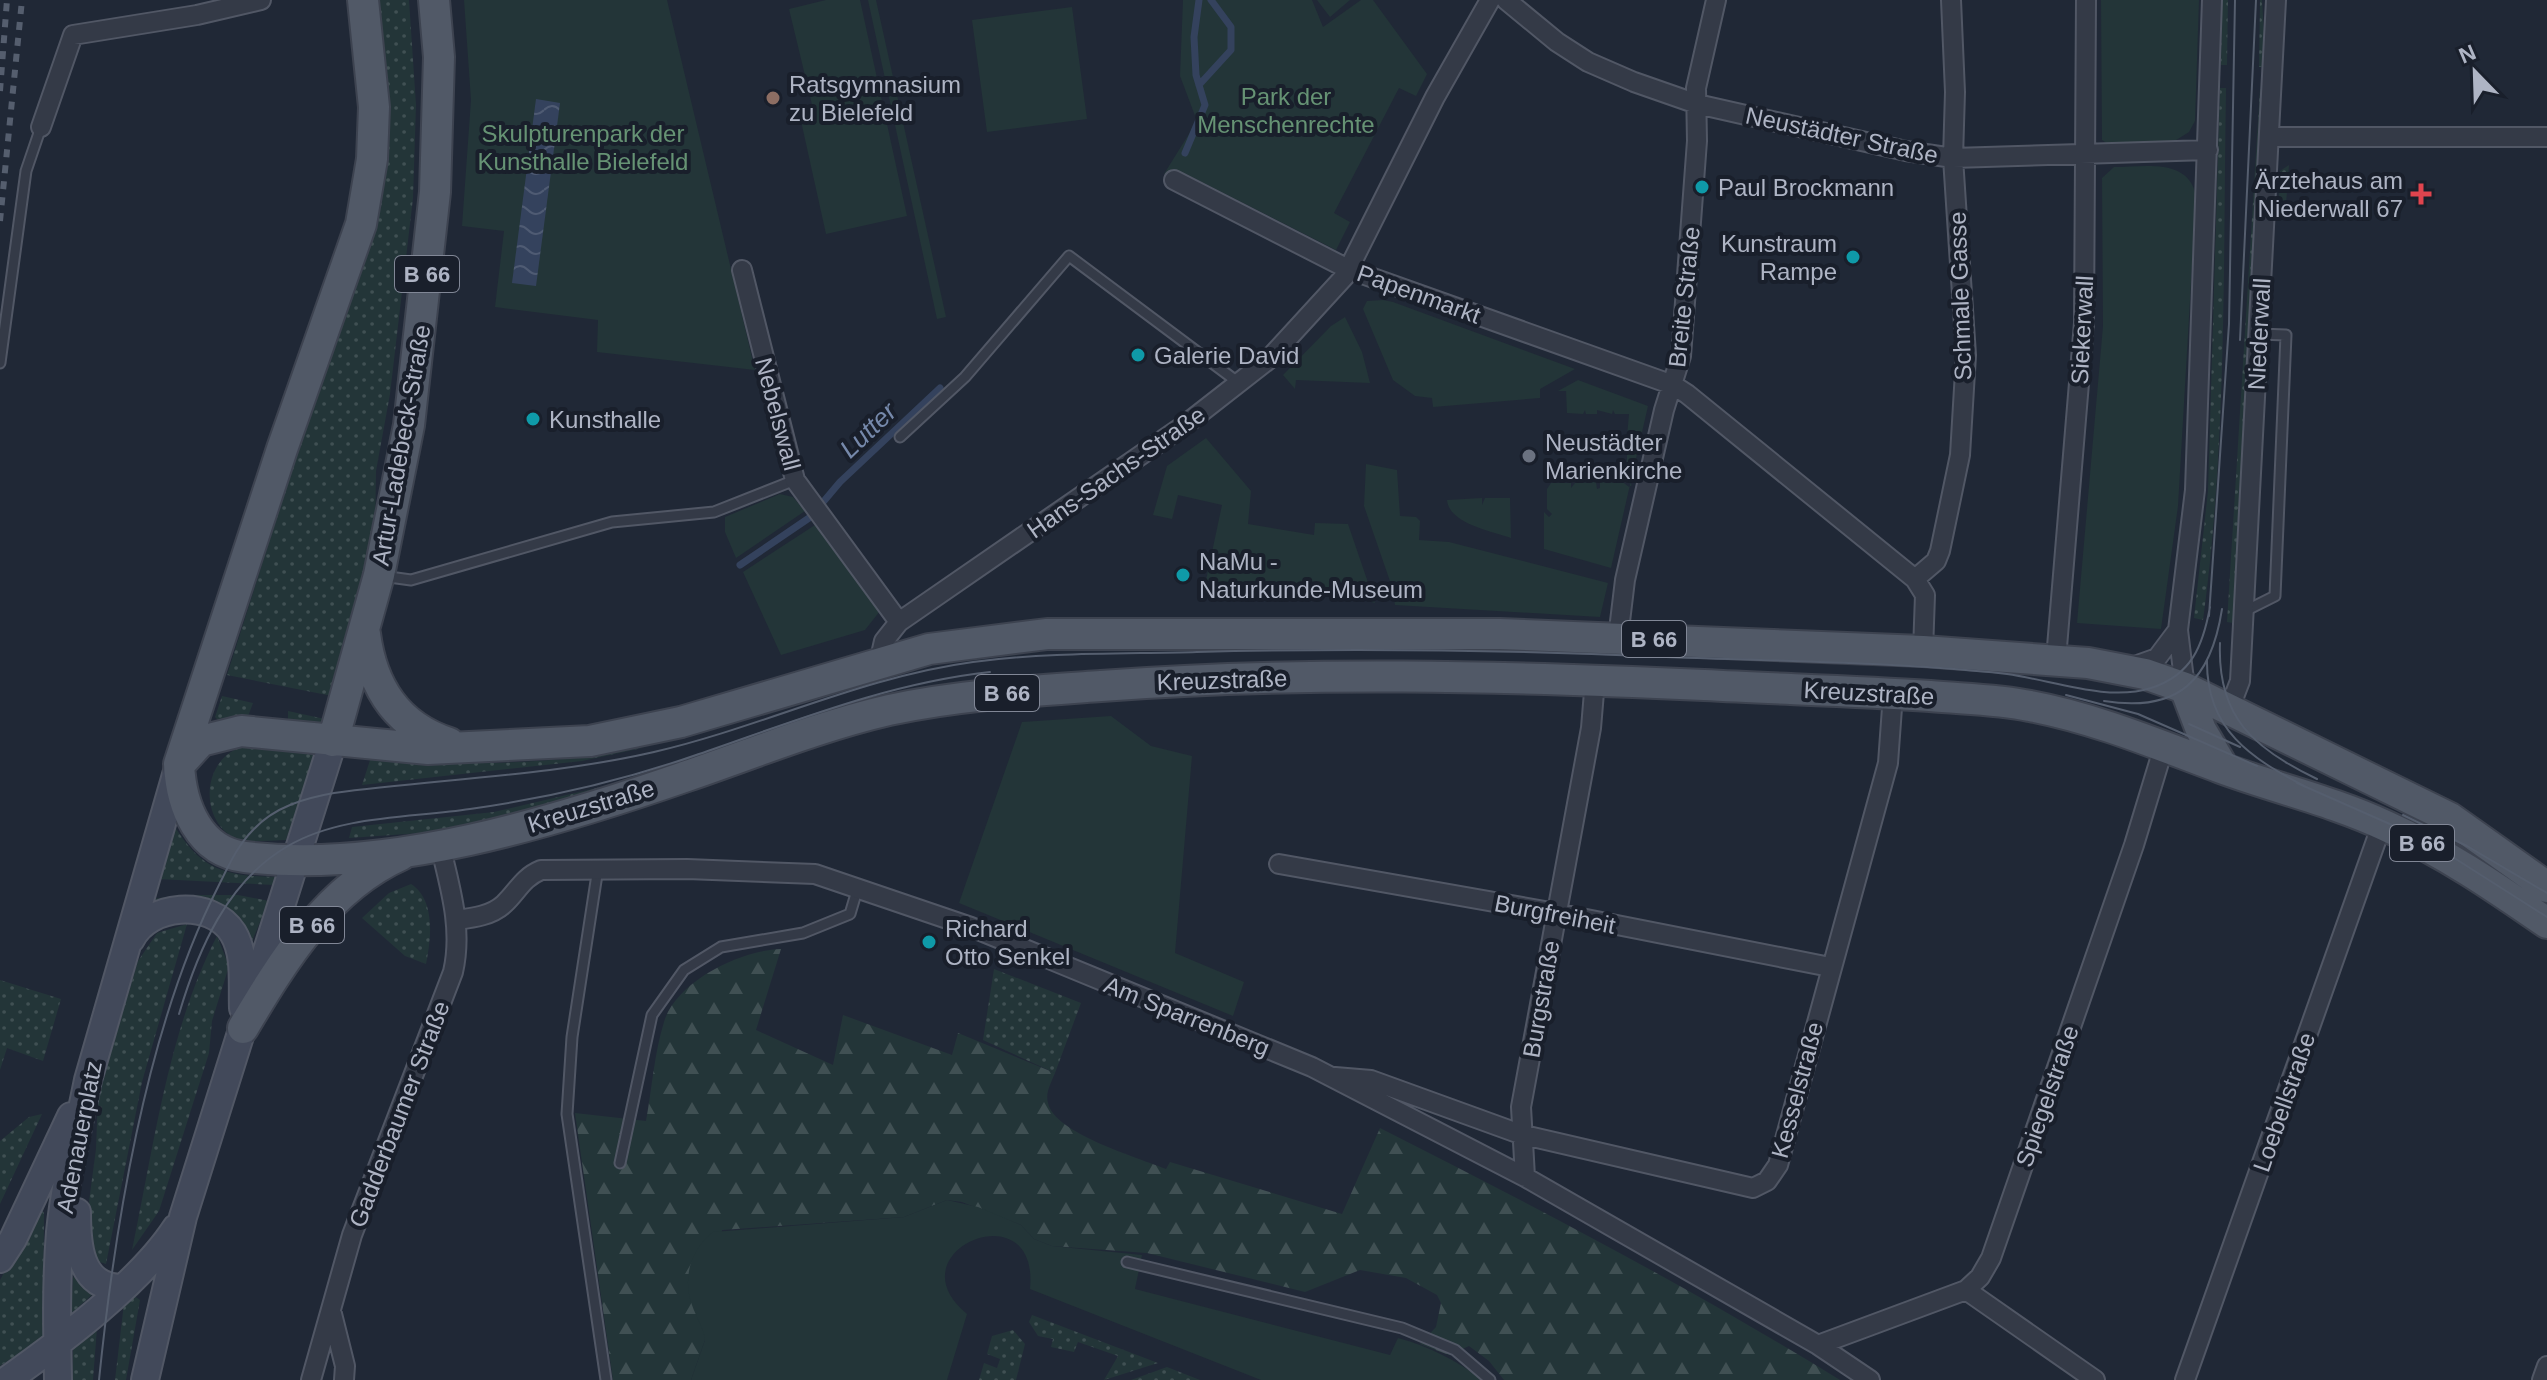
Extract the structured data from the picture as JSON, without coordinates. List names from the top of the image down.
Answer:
{
  "streets": {
    "main road": [
      "B 66",
      "Artur-Ladebeck-Straße",
      "Kreuzstraße",
      "Adenauerplatz"
    ],
    "street": [
      "Neustädter Straße",
      "Papenmarkt",
      "Schmale Gasse",
      "Breite Straße",
      "Siekerwall",
      "Niederwall",
      "Nebelswall",
      "Hans-Sachs-Straße",
      "Burgfreiheit",
      "Burgstraße",
      "Am Sparrenberg",
      "Kesselstraße",
      "Spiegelstraße",
      "Loebellstraße",
      "Gadderbaumer Straße"
    ]
  },
  "crossings": [
    ["Neustädter Straße", "Schmale Gasse"],
    ["Neustädter Straße", "Breite Straße"],
    ["Neustädter Straße", "Siekerwall"],
    ["B 66", "Niederwall"],
    ["B 66", "Artur-Ladebeck-Straße"],
    ["B 66", "Kreuzstraße"],
    ["B 66", "Spiegelstraße"],
    ["B 66", "Loebellstraße"],
    ["B 66", "Gadderbaumer Straße"],
    ["Papenmarkt", "Schmale Gasse"],
    ["Papenmarkt", "Breite Straße"],
    ["Papenmarkt", "Hans-Sachs-Straße"],
    ["Breite Straße", "Kreuzstraße"],
    ["Siekerwall", "Kreuzstraße"],
    ["Nebelswall", "Hans-Sachs-Straße"],
    ["Artur-Ladebeck-Straße", "Kreuzstraße"],
    ["Artur-Ladebeck-Straße", "Adenauerplatz"],
    ["Hans-Sachs-Straße", "Kreuzstraße"],
    ["Kreuzstraße", "Burgstraße"],
    ["Kreuzstraße", "Kesselstraße"],
    ["Kreuzstraße", "Spiegelstraße"],
    ["Kreuzstraße", "Gadderbaumer Straße"],
    ["Kreuzstraße", "Adenauerplatz"],
    ["Burgfreiheit", "Burgstraße"],
    ["Burgfreiheit", "Kesselstraße"],
    ["Burgstraße", "Am Sparrenberg"],
    ["Burgstraße", "Kesselstraße"],
    ["Am Sparrenberg", "Kesselstraße"],
    ["Am Sparrenberg", "Gadderbaumer Straße"]
  ],
  "water": ["Lutter"],
  "parks": ["Park der Menschenrechte", "Skulpturenpark der Kunsthalle Bielefeld"],
  "places": {
    "other": [
      "Ratsgymnasium zu Bielefeld",
      "Paul Brockmann",
      "Kunstraum Rampe",
      "Galerie David",
      "Kunsthalle",
      "Neustädter Marienkirche",
      "NaMu - Naturkunde-Museum",
      "Richard Otto Senkel"
    ],
    "health": ["Ärztehaus am Niederwall 67"]
  },
  "north": "top left"
}
